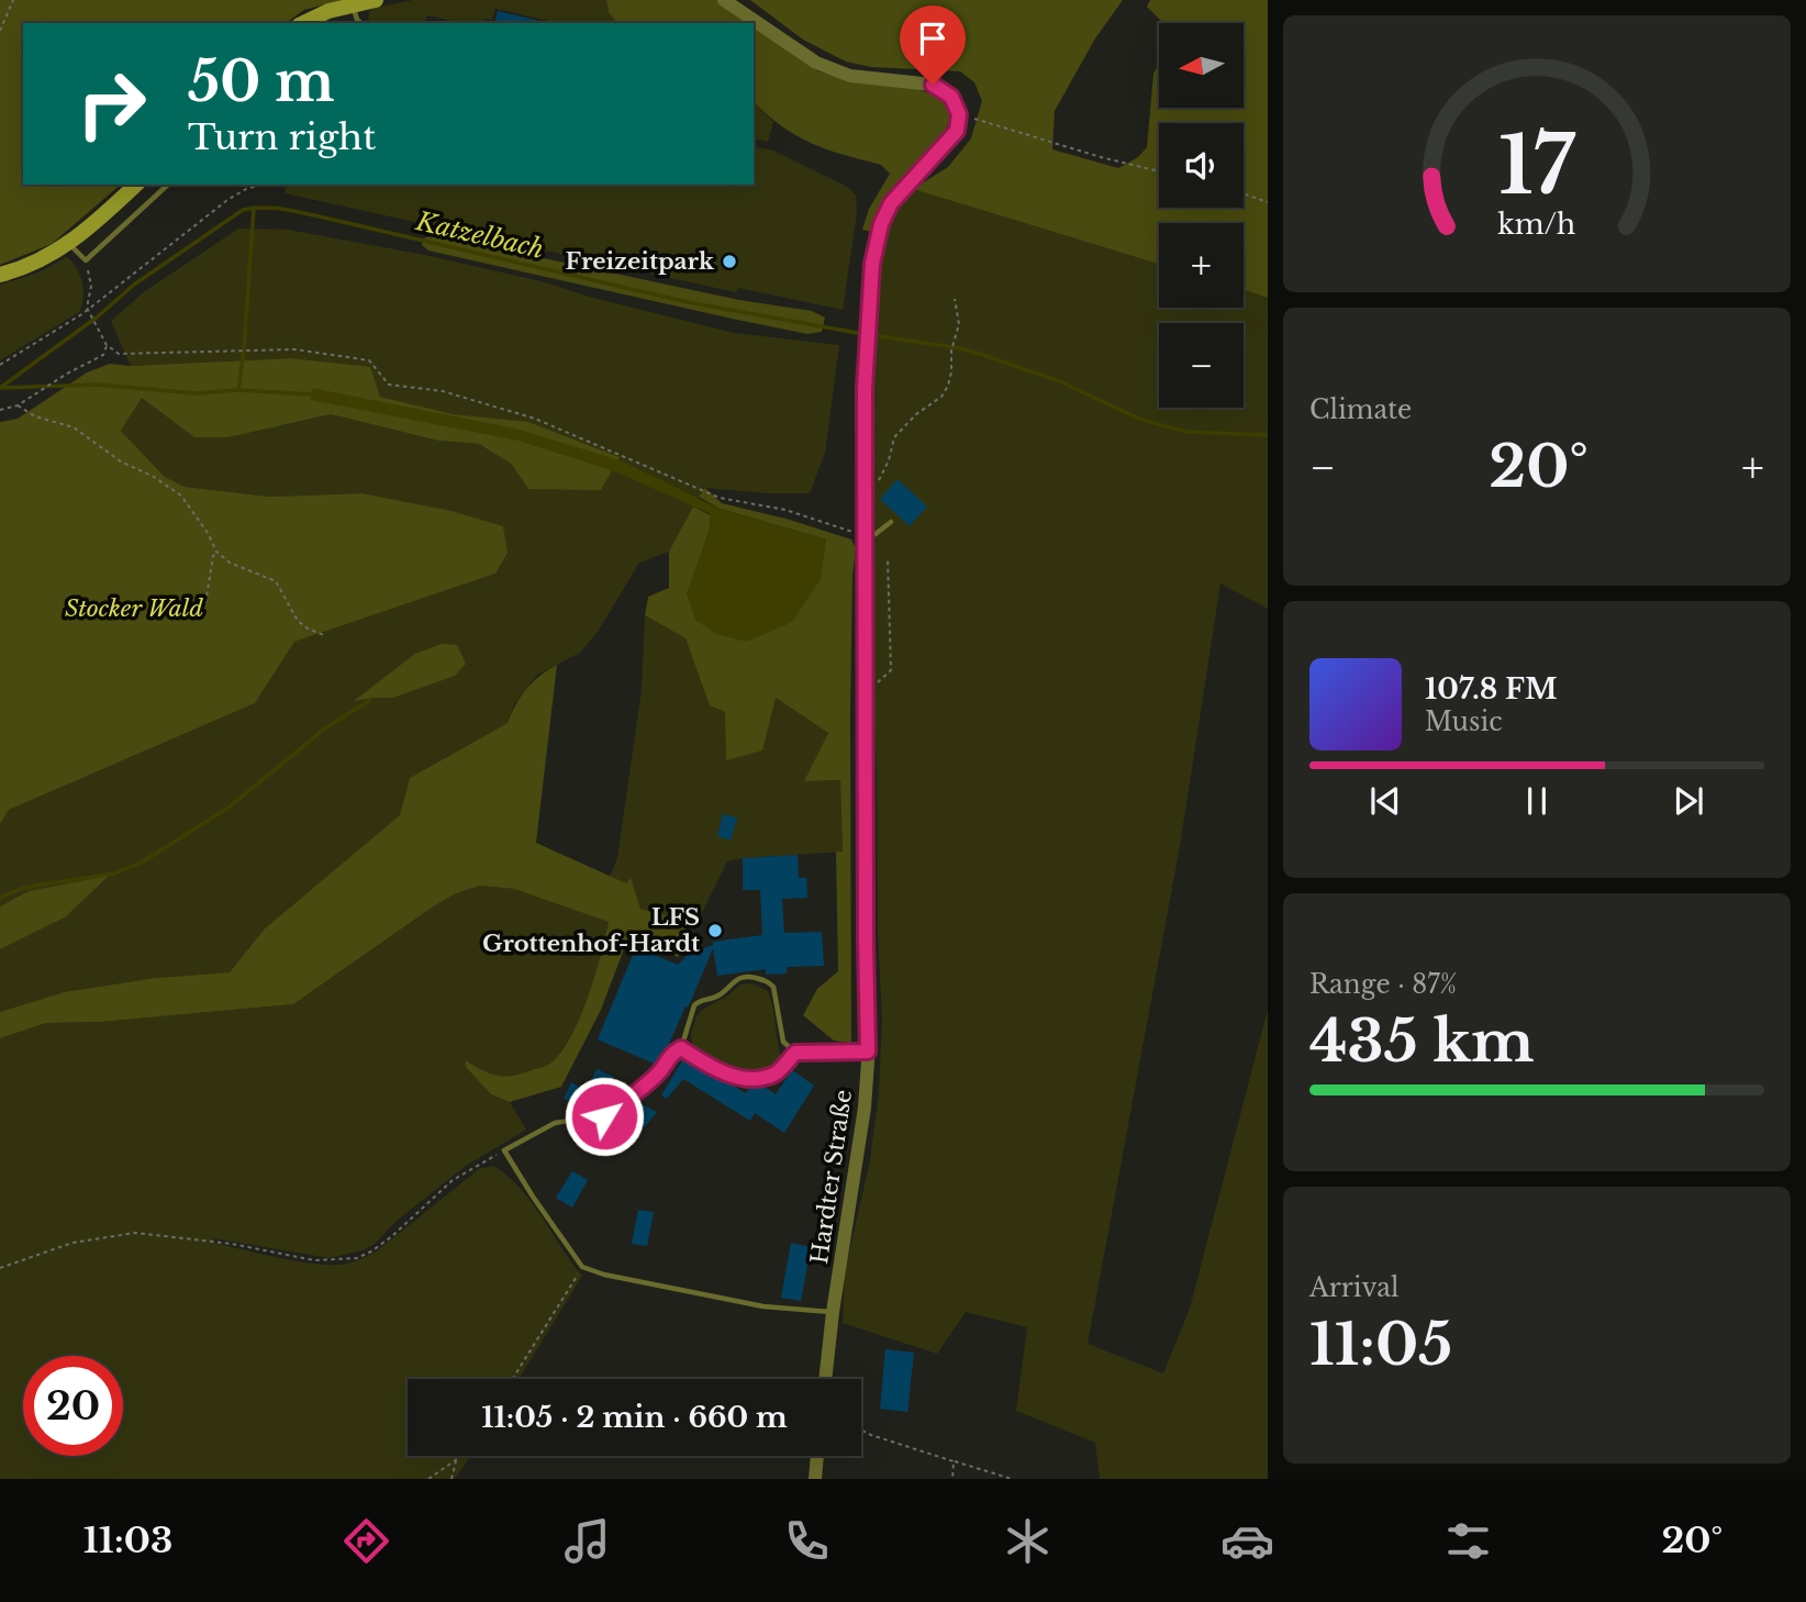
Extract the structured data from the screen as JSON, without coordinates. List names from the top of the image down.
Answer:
{
  "streets": {
    "street": ["Hardter Straße"]
  },
  "water": ["Katzelbach"],
  "parks": ["Stocker Wald"],
  "places": ["Freizeitpark", "LFS Grottenhof-Hardt"],
  "north": "left",
  "page": {
    "map_buttons": ["+", "−"],
    "turn": ["50 m", "Turn right"],
    "tile": [
      "Climate",
      ["Range · 87%", "435 km"],
      ["Arrival", "11:05"]
    ],
    "heat": ["−", "20°", "+"],
    "song": ["107.8 FM", "Music"],
    "limit": "20",
    "trip": "11:05 · 2 min · 660 m",
    "tabs": ["11:03", "20°"],
    "gauge": ["17", "km/h"]
  }
}
